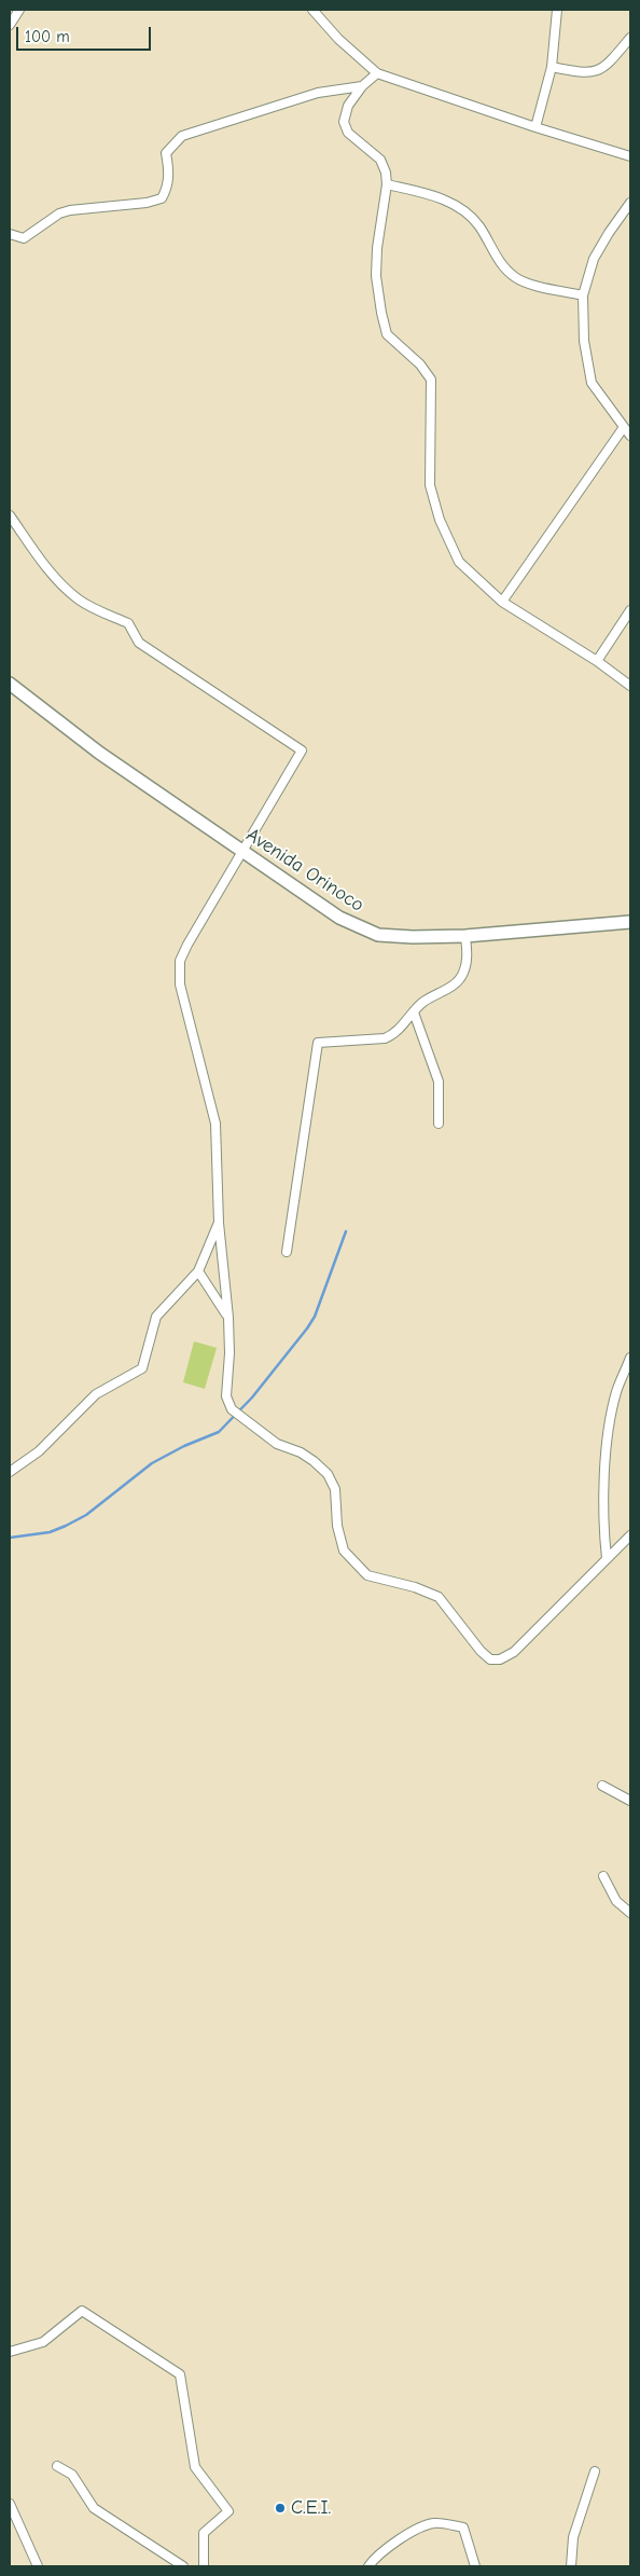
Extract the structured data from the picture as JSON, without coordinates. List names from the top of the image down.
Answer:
{
  "streets": {
    "main road": ["Avenida Orinoco"]
  },
  "places": ["C.E.I."],
  "scale_bar": "100 m"
}
